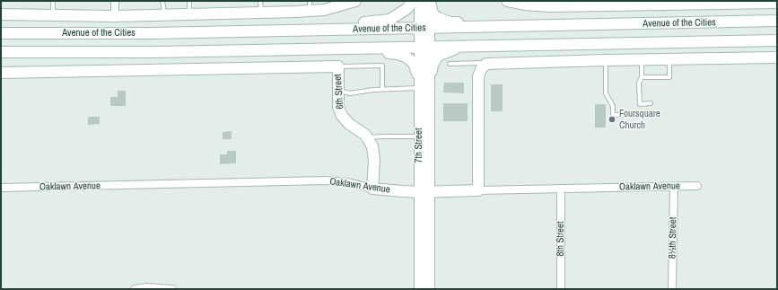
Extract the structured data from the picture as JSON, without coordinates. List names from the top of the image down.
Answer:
{
  "streets": {
    "main road": [
      "Avenue of the Cities",
      "6th Street",
      "7th Street",
      "Oaklawn Avenue"
    ],
    "street": ["8½th Street", "8th Street"]
  },
  "crossings": [
    ["Avenue of the Cities", "7th Street"],
    ["7th Street", "Oaklawn Avenue"],
    ["Oaklawn Avenue", "8½th Street"],
    ["Oaklawn Avenue", "8th Street"]
  ],
  "places": ["Foursquare Church"]
}
